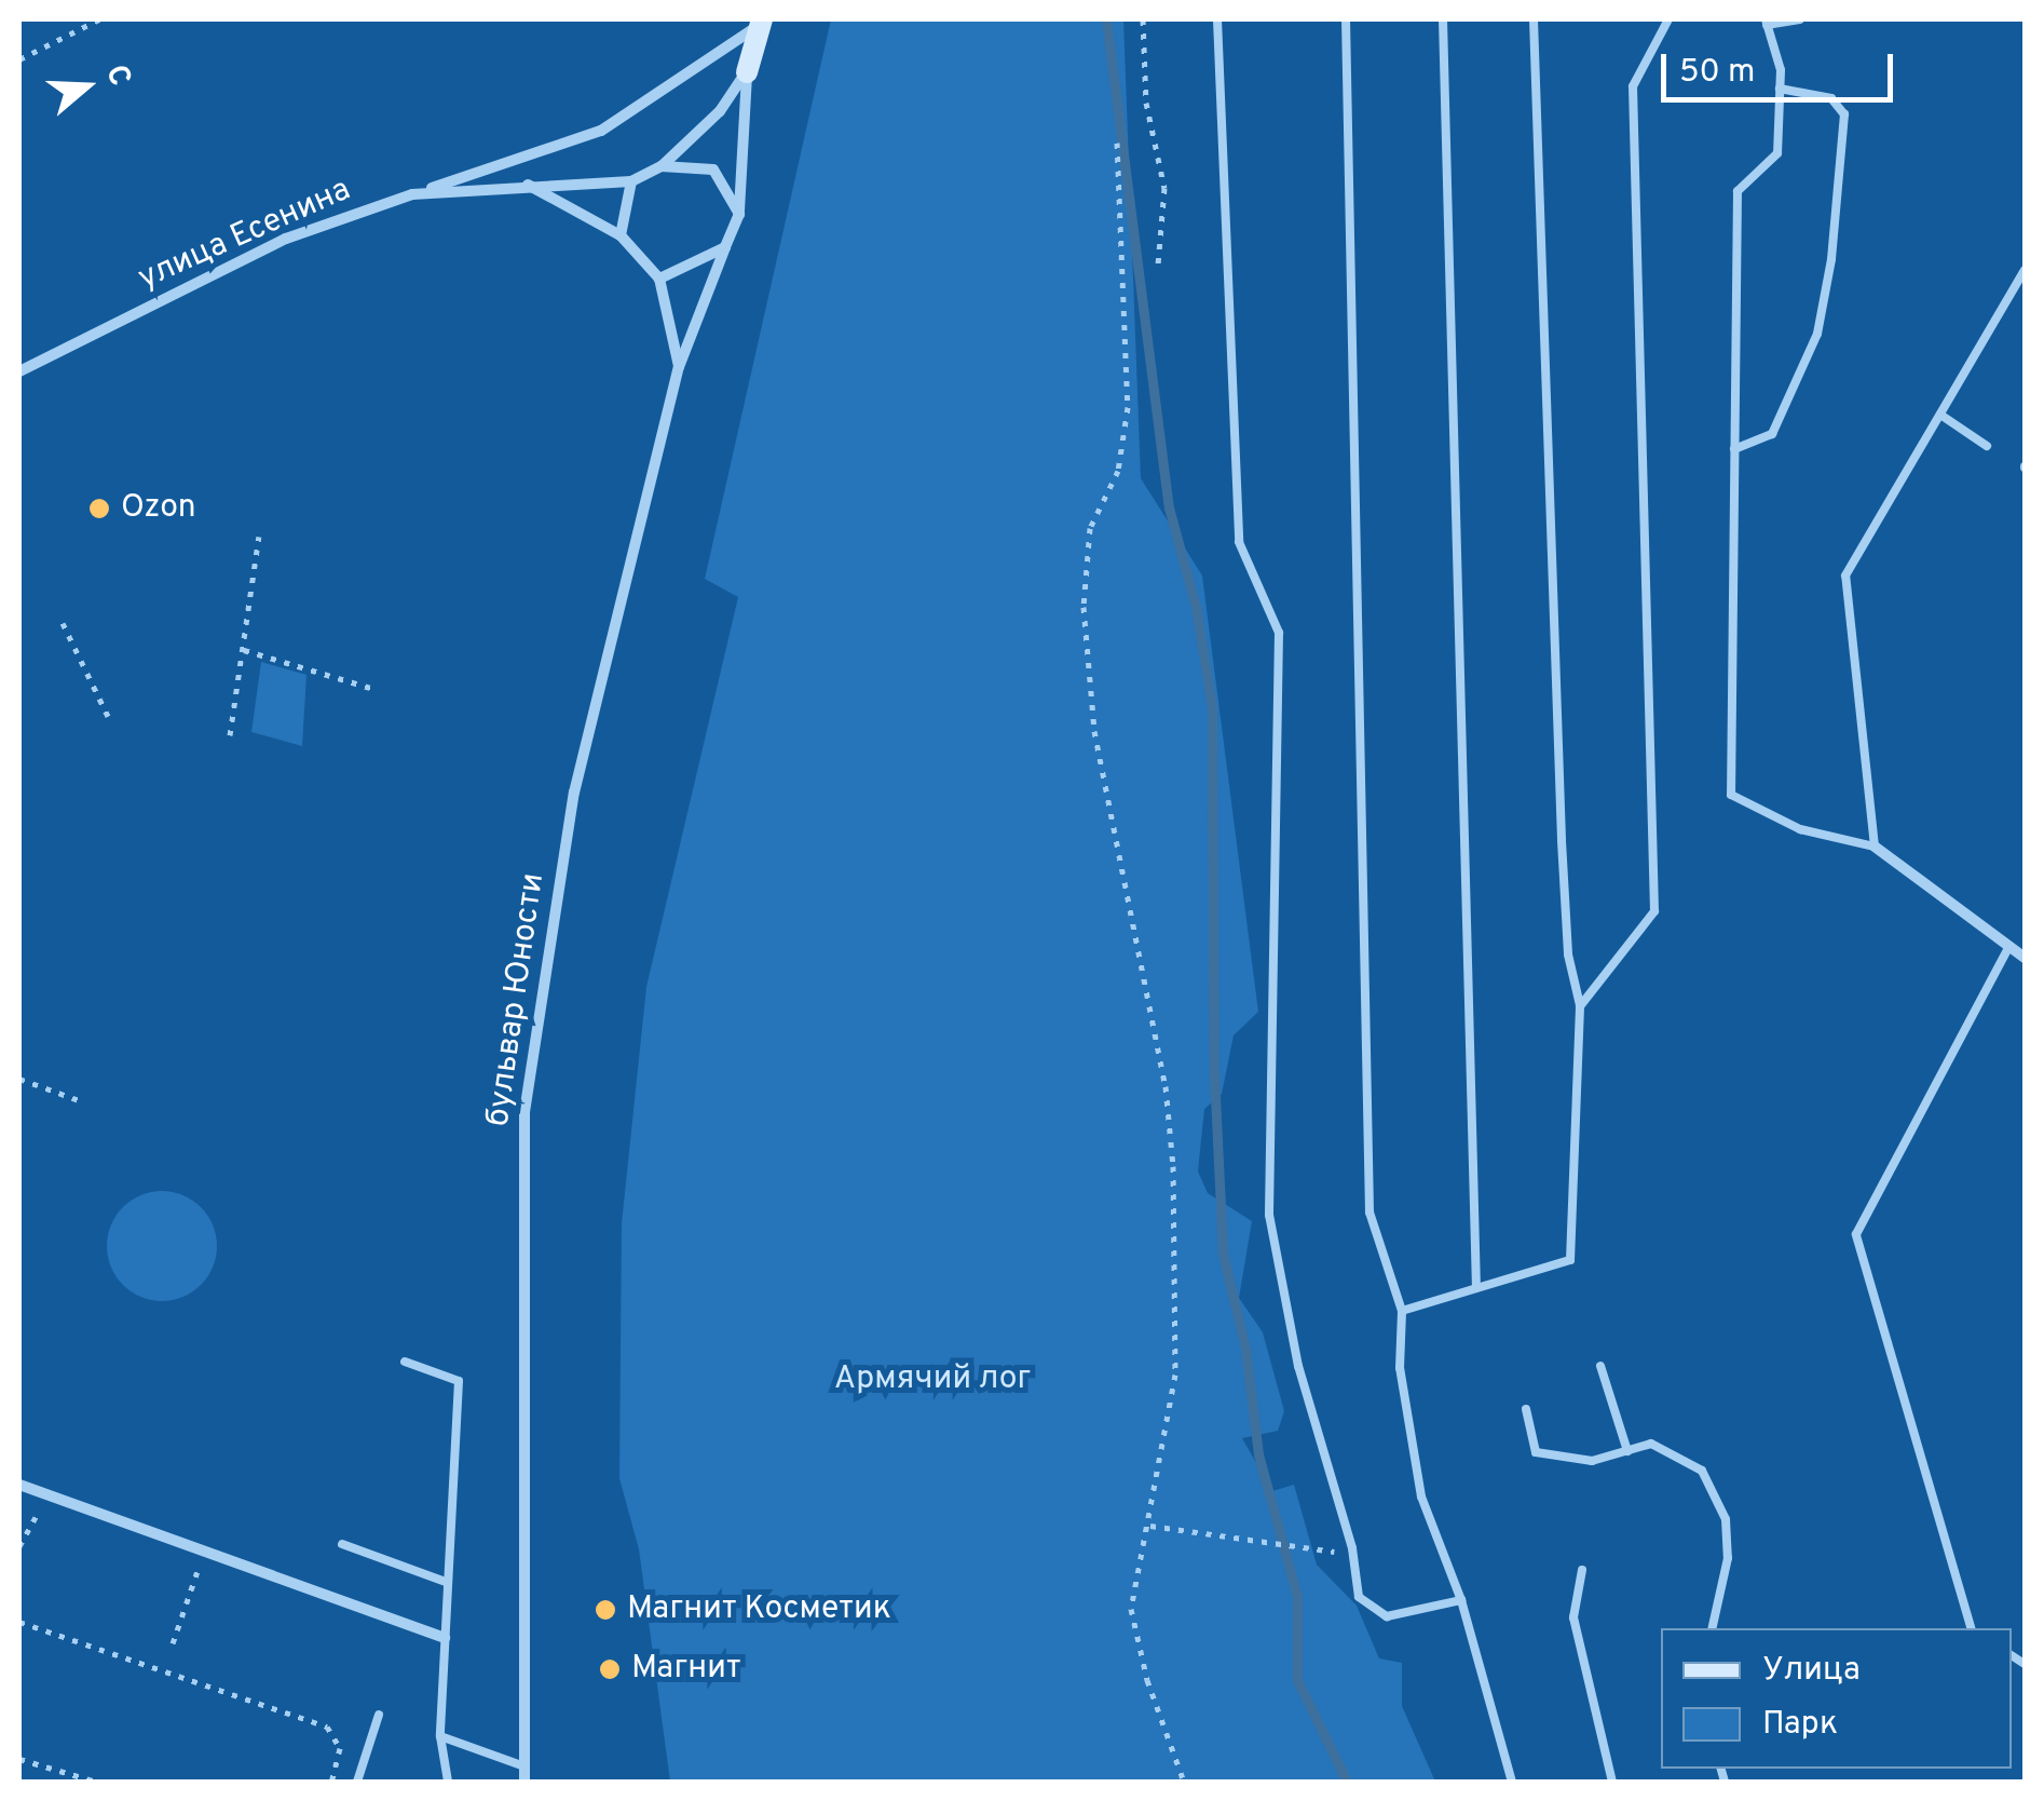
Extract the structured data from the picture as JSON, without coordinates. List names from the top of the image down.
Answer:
{
  "streets": {
    "street": ["улица Есенина", "бульвар Юности"]
  },
  "crossings": [
    ["улица Есенина", "бульвар Юности"]
  ],
  "parks": ["Армячий лог"],
  "places": ["Ozon", "Магнит Косметик", "Магнит"],
  "legend": ["Улица", "Парк"],
  "scale_bar": "50 m",
  "north": "right"
}
